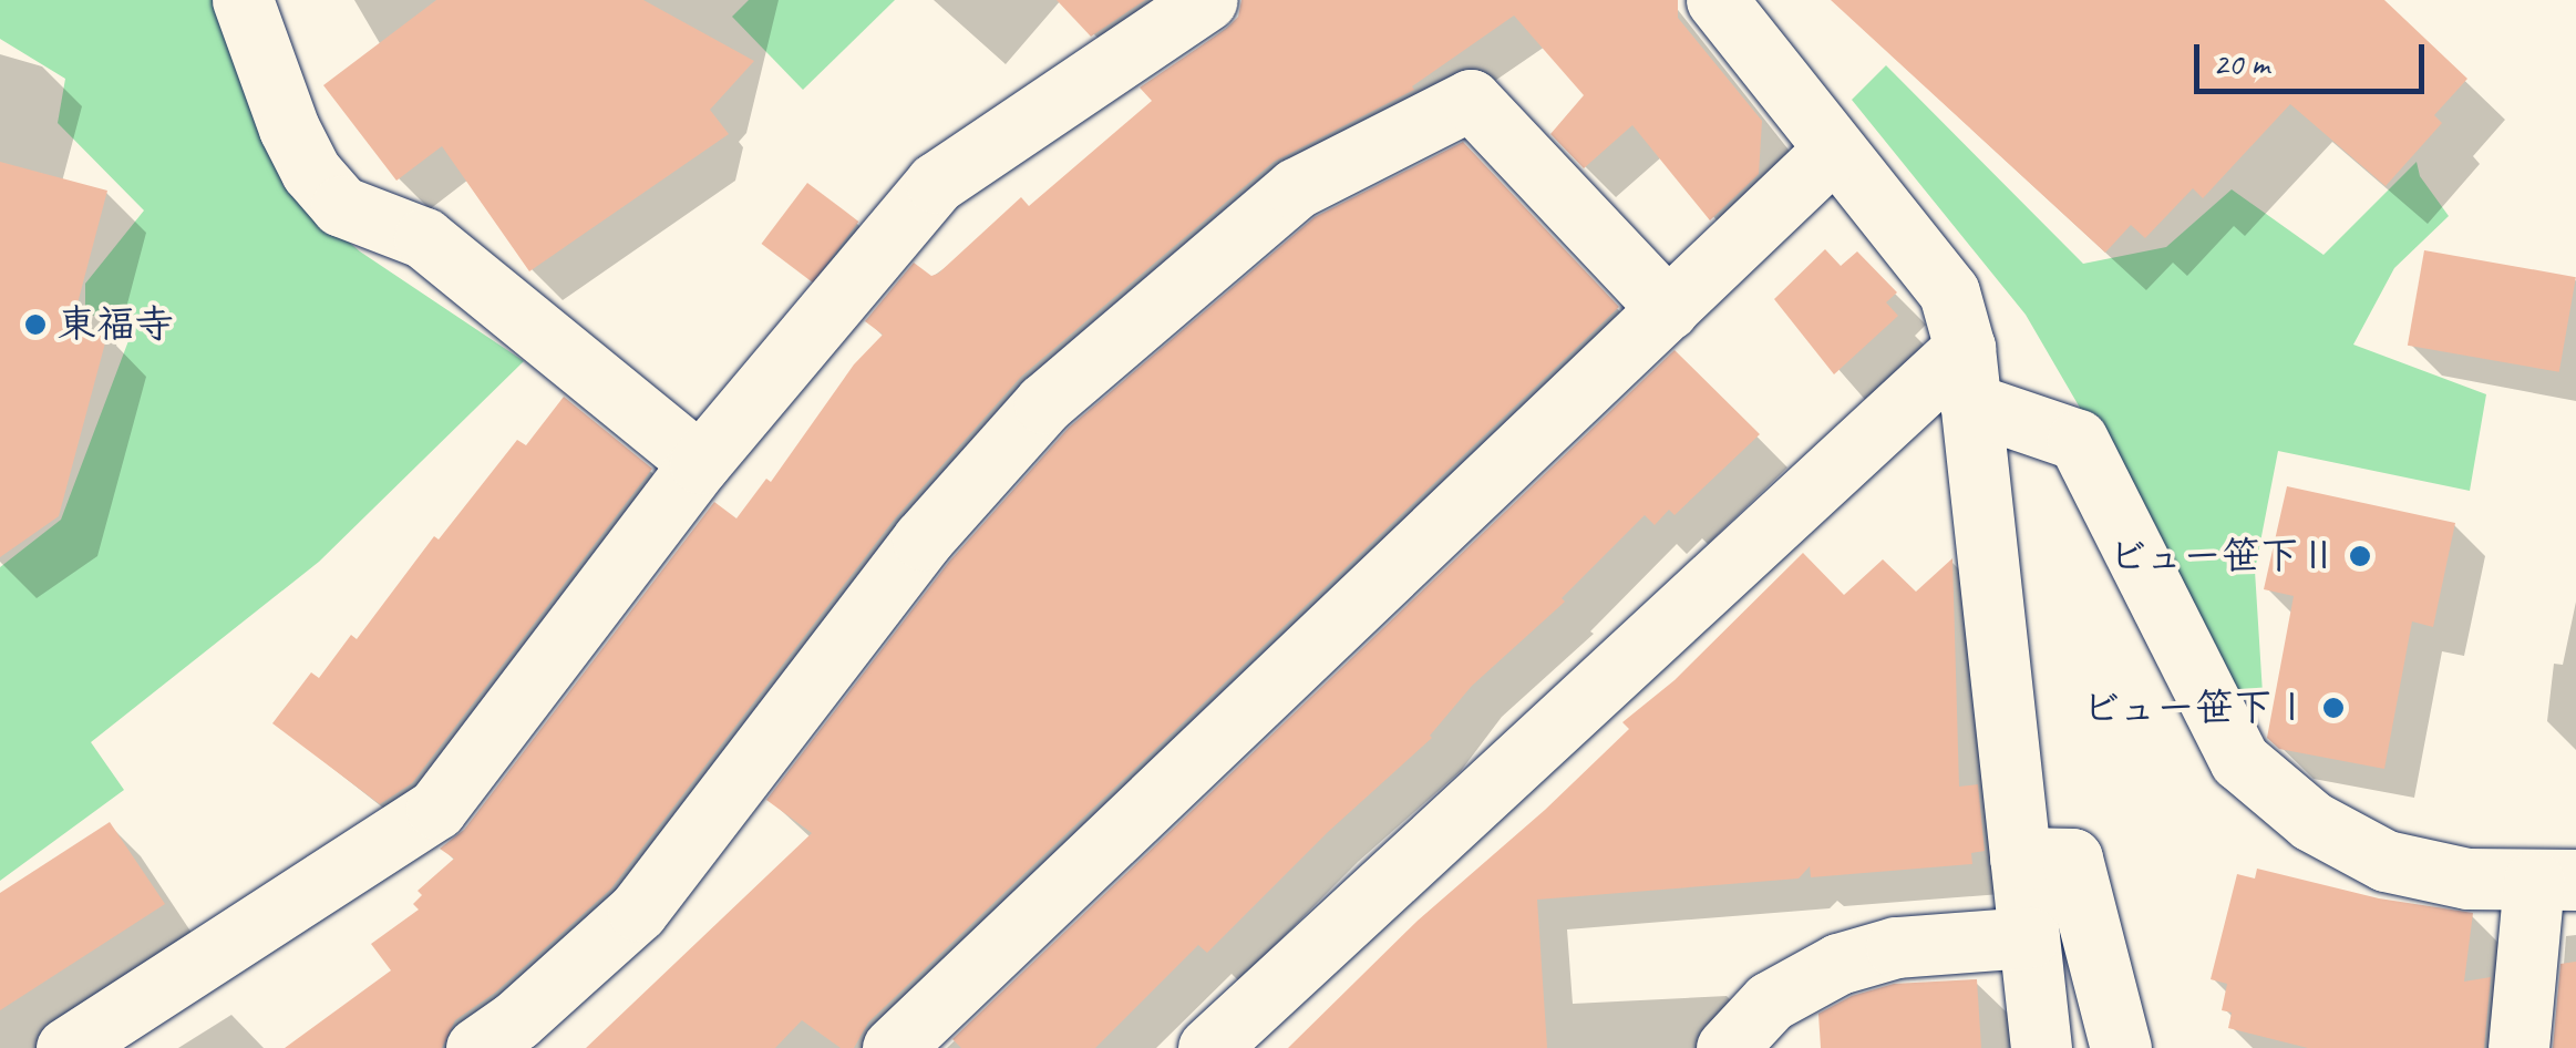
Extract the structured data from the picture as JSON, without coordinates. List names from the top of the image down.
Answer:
{
  "places": ["東福寺", "ビュー笹下Ⅱ", "ビュー笹下Ⅰ"],
  "scale_bar": "20 m"
}
